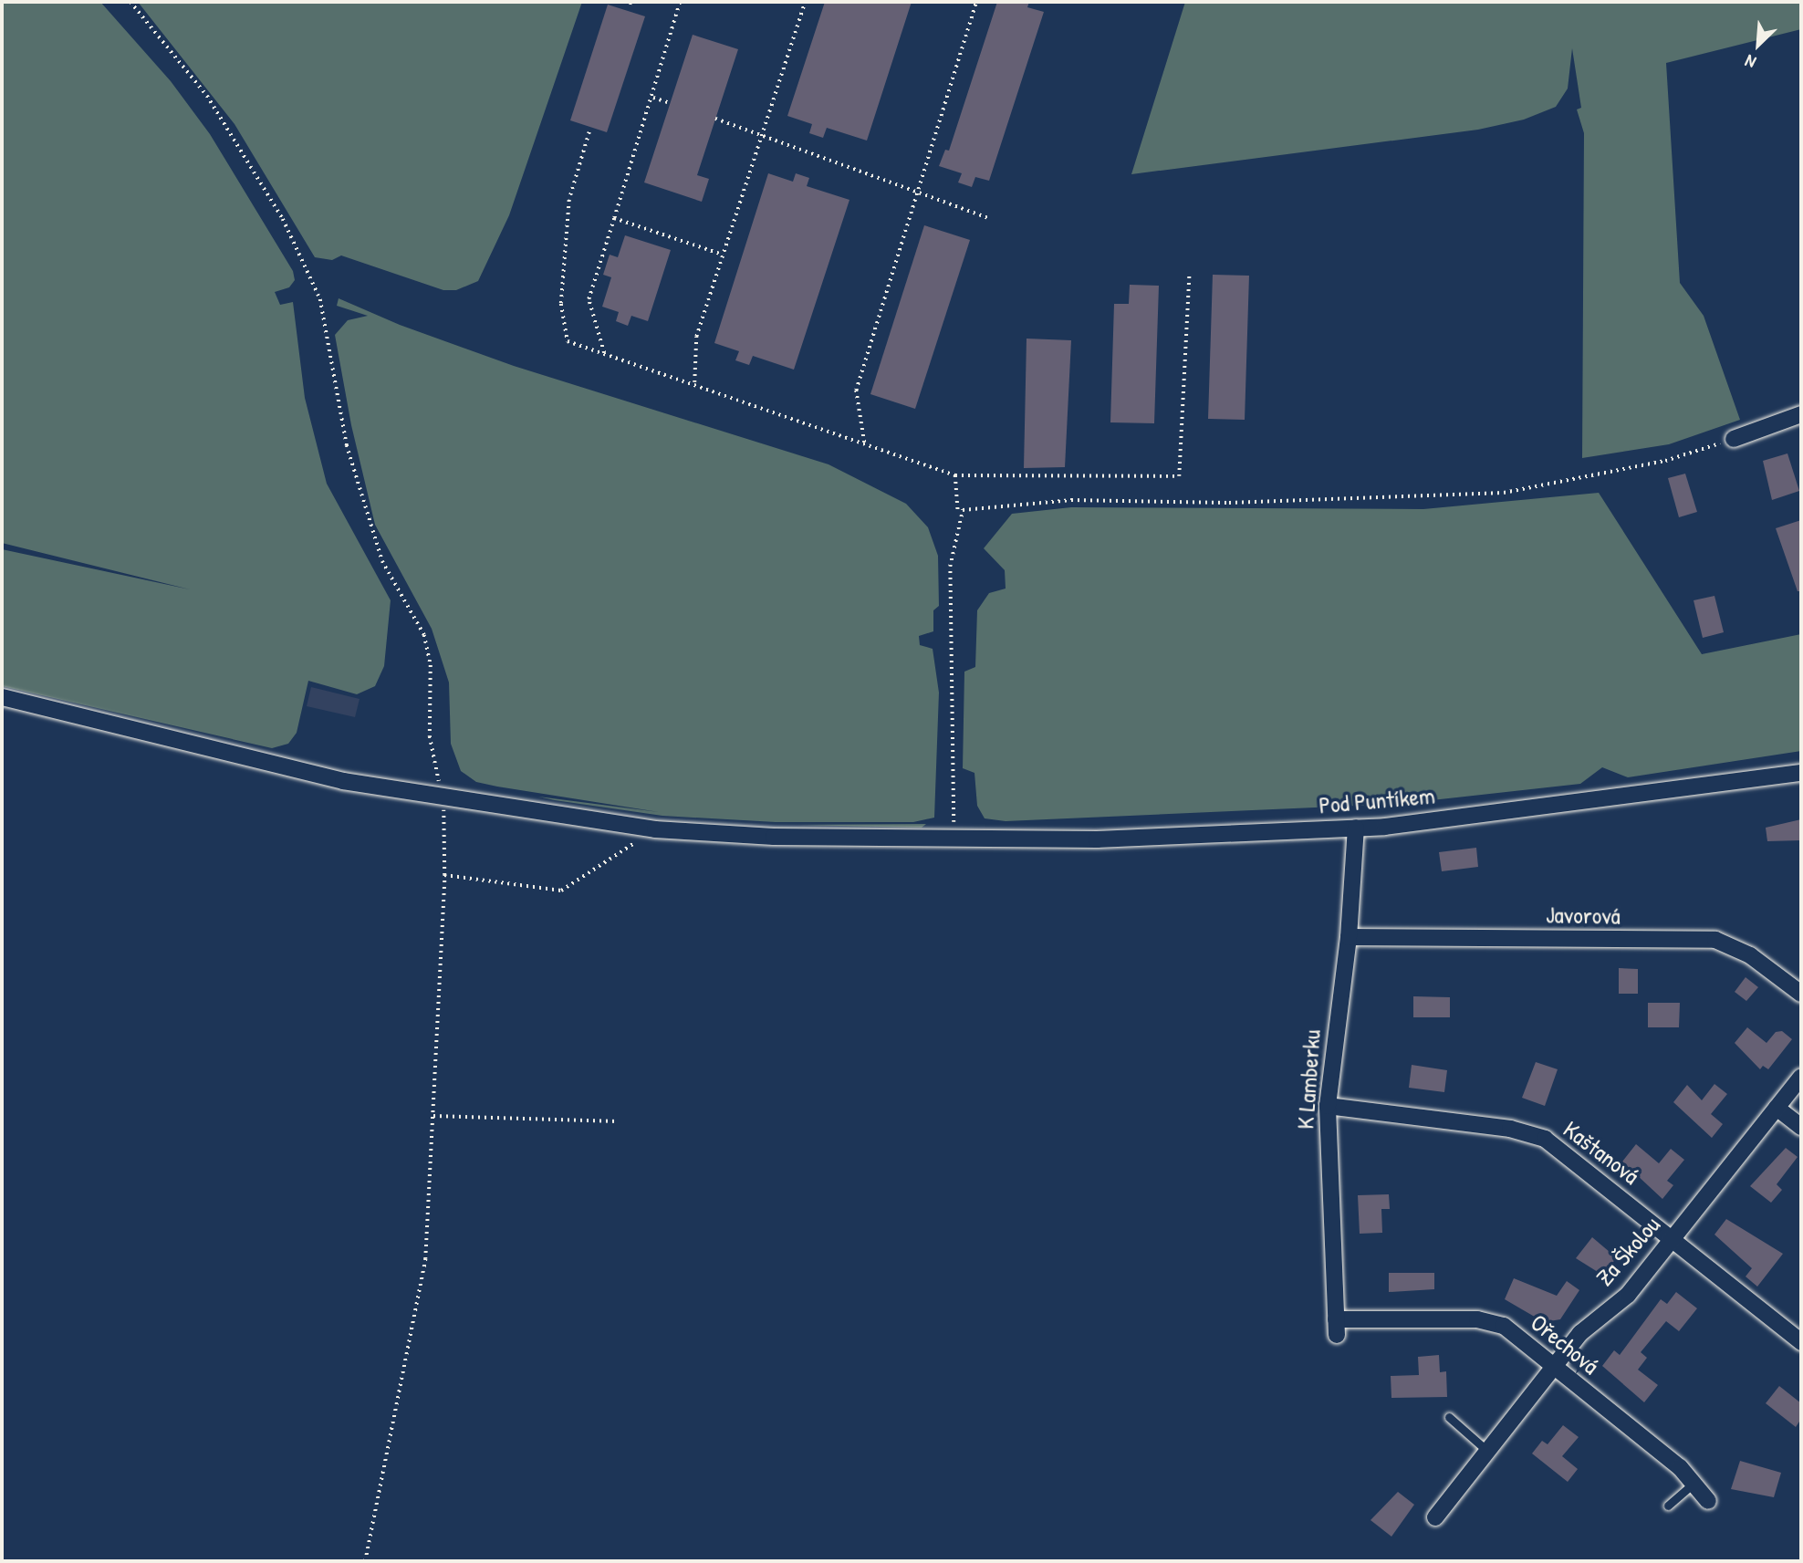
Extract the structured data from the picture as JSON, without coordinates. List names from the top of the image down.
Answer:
{
  "streets": {
    "street": [
      "Pod Puntíkem",
      "Javorová",
      "K Lamberku",
      "Kaštanová",
      "Za Školou",
      "Ořechová"
    ]
  },
  "crossings": [
    ["Pod Puntíkem", "K Lamberku"],
    ["Javorová", "K Lamberku"],
    ["K Lamberku", "Kaštanová"],
    ["K Lamberku", "Ořechová"],
    ["Kaštanová", "Za Školou"],
    ["Za Školou", "Ořechová"]
  ],
  "north": "bottom left"
}
